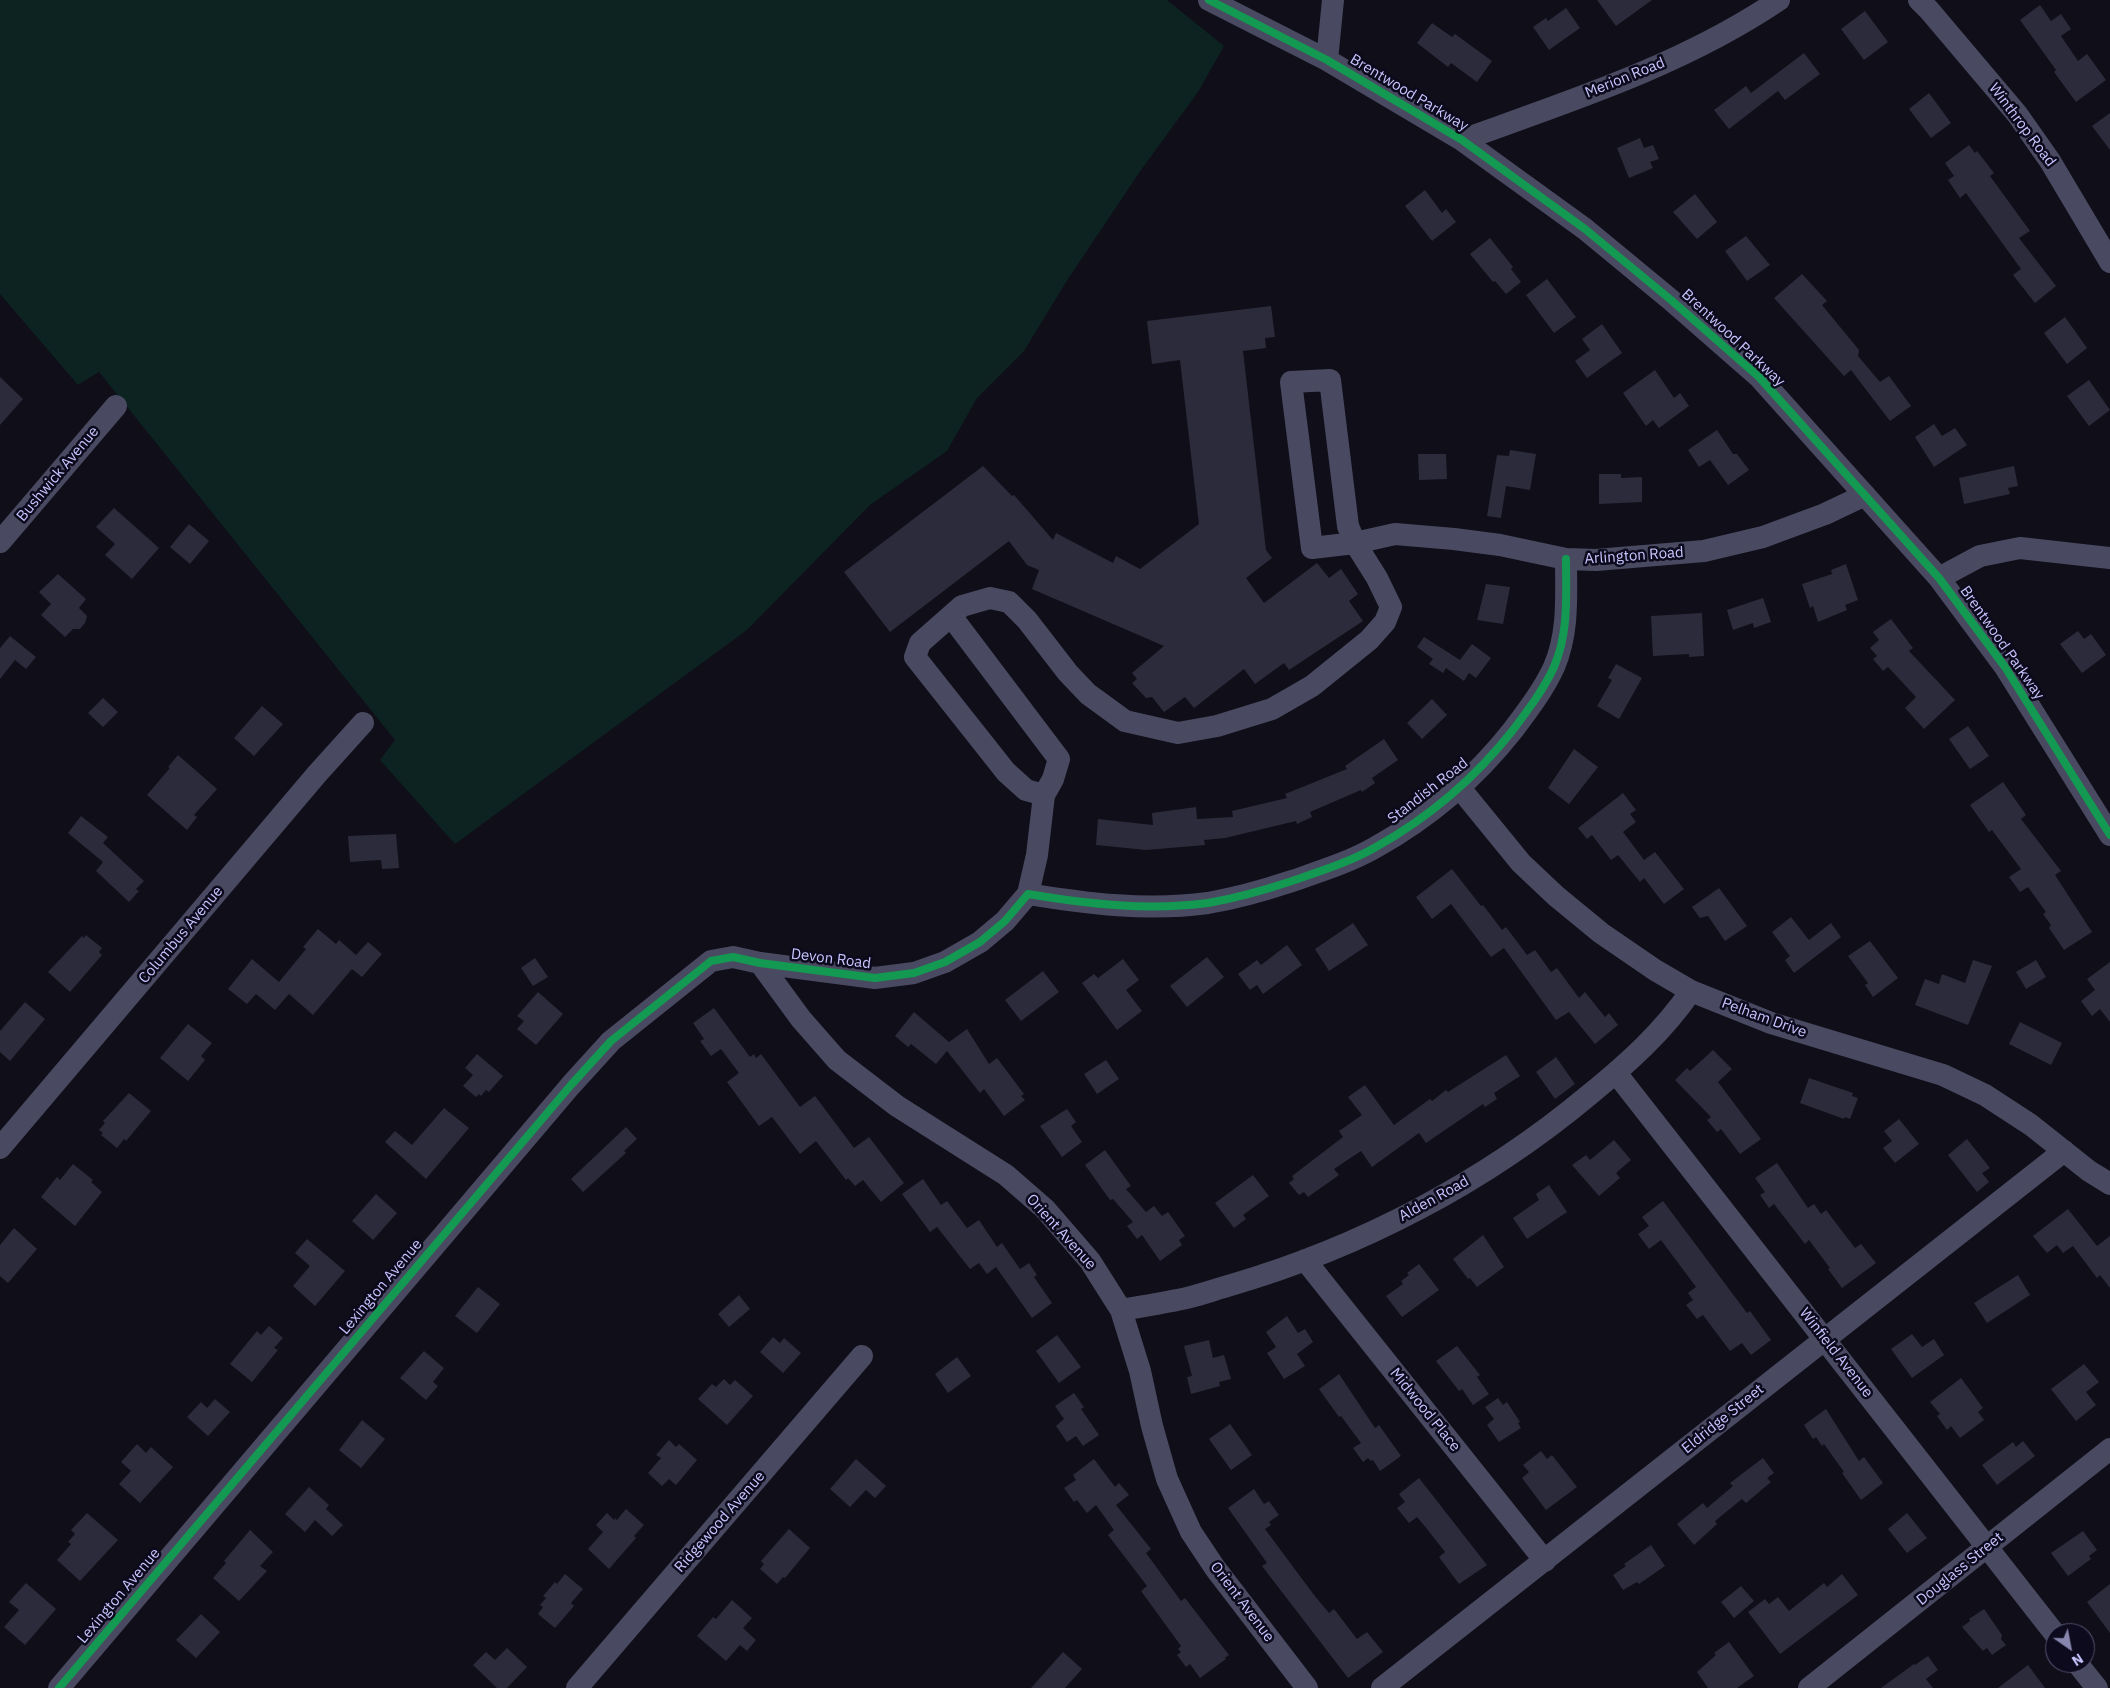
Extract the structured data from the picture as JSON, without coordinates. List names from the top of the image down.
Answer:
{
  "streets": {
    "street": [
      "Merion Road",
      "Brentwood Parkway",
      "Winthrop Road",
      "Bushwick Avenue",
      "Arlington Road",
      "Standish Road",
      "Columbus Avenue",
      "Devon Road",
      "Pelham Drive",
      "Alden Road",
      "Orient Avenue",
      "Lexington Avenue",
      "Winfield Avenue",
      "Midwood Place",
      "Eldridge Street",
      "Ridgewood Avenue",
      "Douglass Street"
    ]
  },
  "crossings": [
    ["Merion Road", "Brentwood Parkway"],
    ["Brentwood Parkway", "Arlington Road"],
    ["Arlington Road", "Standish Road"],
    ["Standish Road", "Devon Road"],
    ["Standish Road", "Pelham Drive"],
    ["Devon Road", "Orient Avenue"],
    ["Devon Road", "Lexington Avenue"],
    ["Pelham Drive", "Alden Road"],
    ["Pelham Drive", "Eldridge Street"],
    ["Alden Road", "Orient Avenue"],
    ["Alden Road", "Winfield Avenue"],
    ["Alden Road", "Midwood Place"],
    ["Orient Avenue", "Lexington Avenue"],
    ["Winfield Avenue", "Eldridge Street"],
    ["Winfield Avenue", "Douglass Street"],
    ["Midwood Place", "Eldridge Street"]
  ],
  "north": "bottom right"
}
